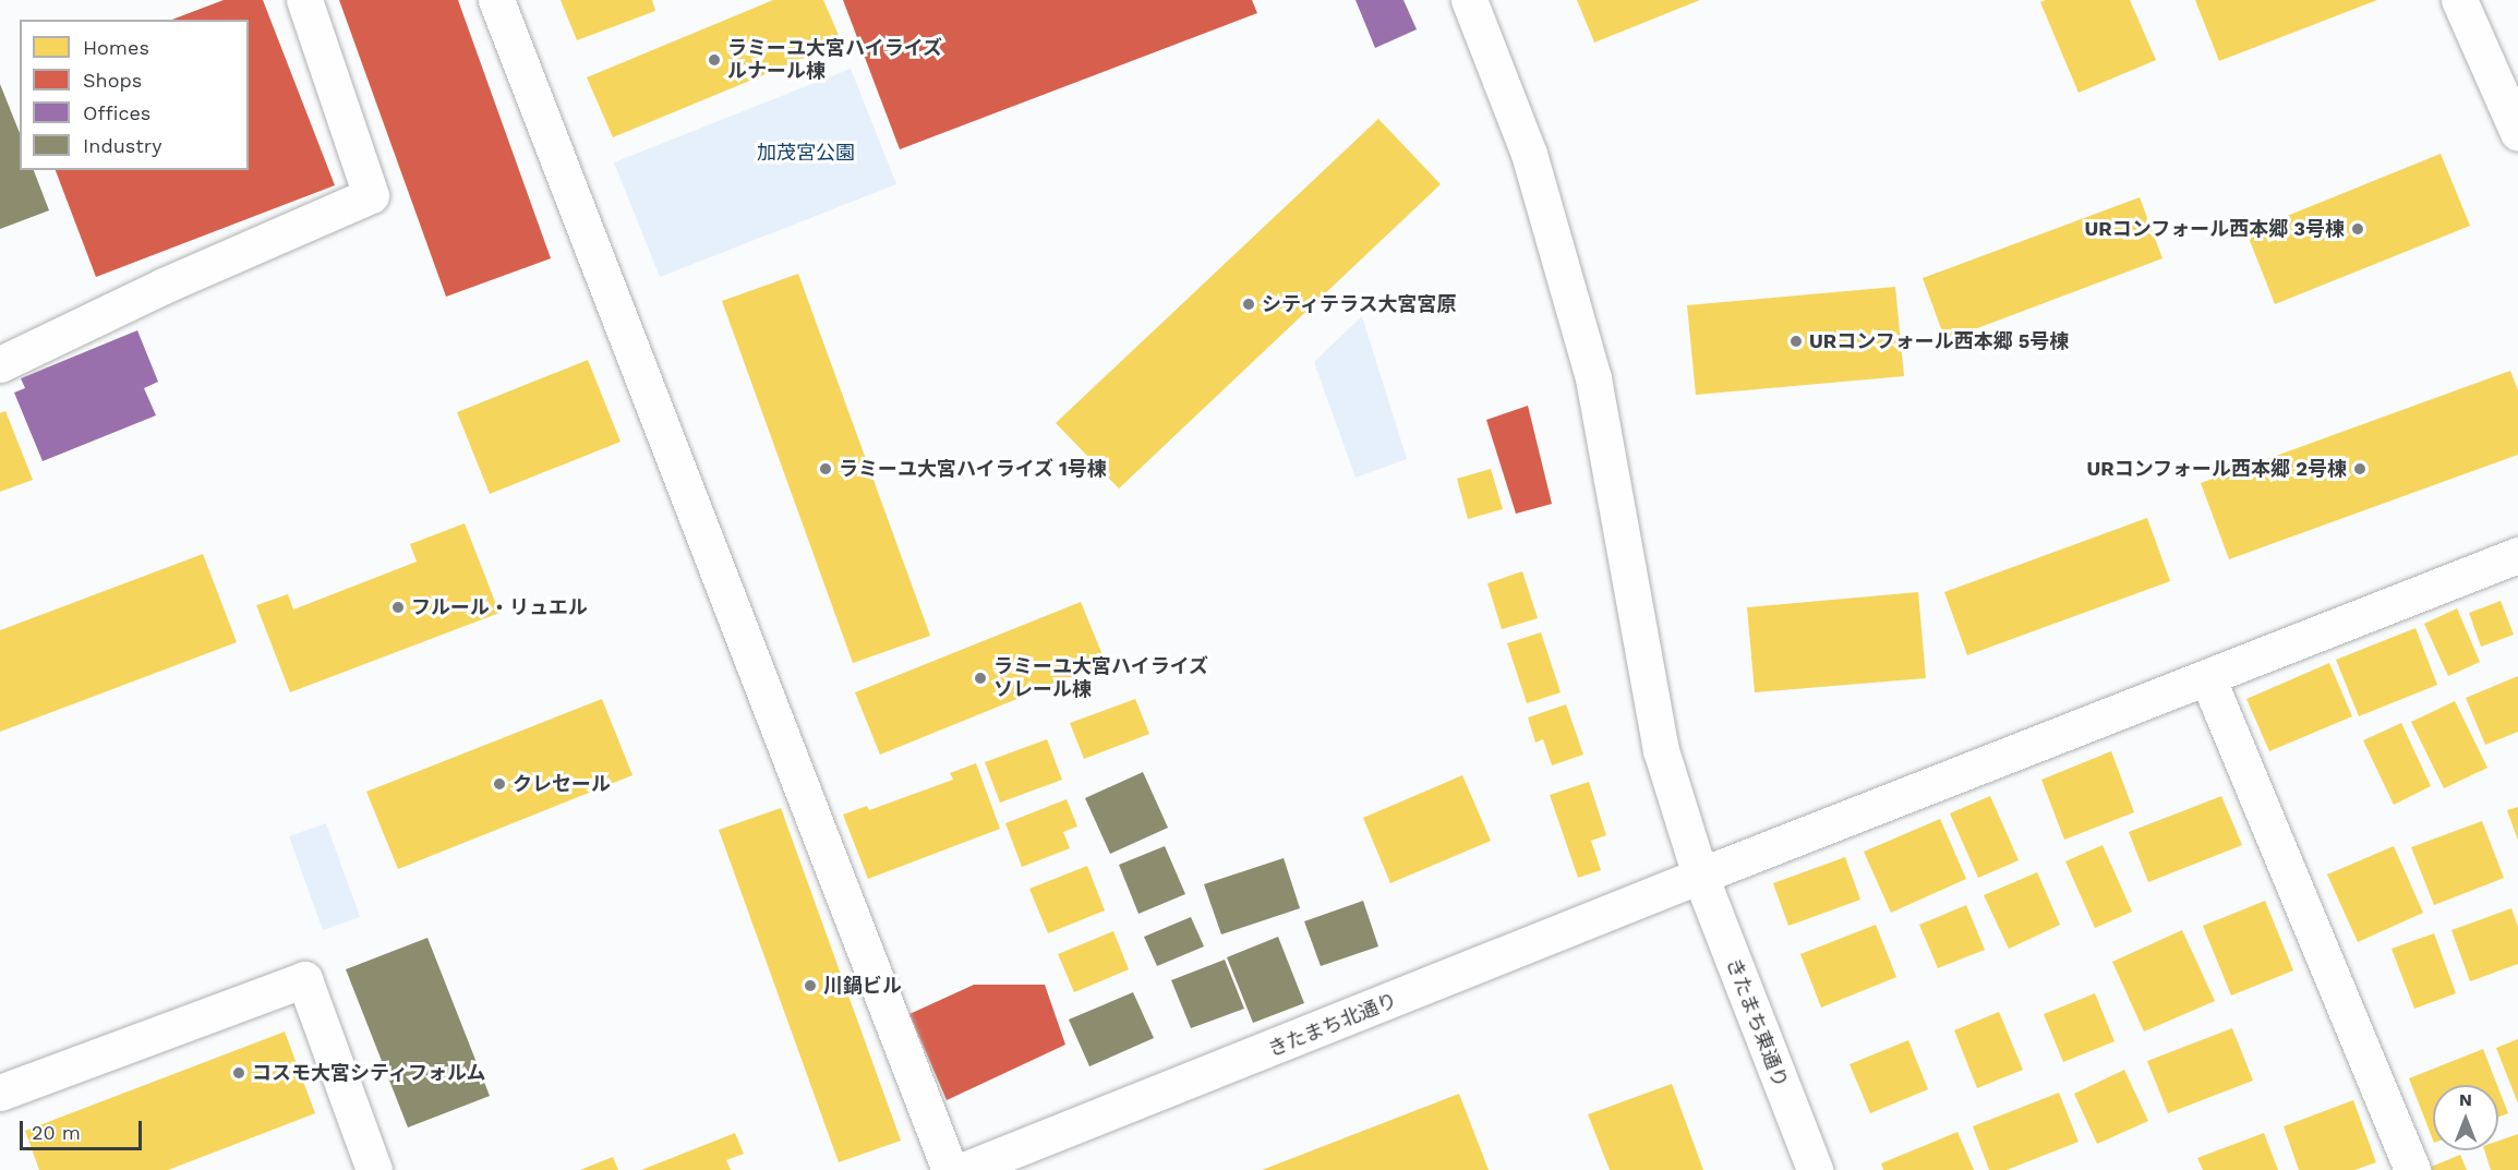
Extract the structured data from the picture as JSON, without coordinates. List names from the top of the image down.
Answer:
{
  "streets": {
    "street": ["きたまち東通り", "きたまち北通り"]
  },
  "crossings": [
    ["きたまち東通り", "きたまち北通り"]
  ],
  "parks": ["加茂宮公園"],
  "places": [
    "ラミーユ大宮ハイライズ ルナール棟",
    "URコンフォール西本郷 3号棟",
    "シティテラス大宮宮原",
    "URコンフォール西本郷 5号棟",
    "ラミーユ大宮ハイライズ 1号棟",
    "URコンフォール西本郷 2号棟",
    "フルール・リュエル",
    "ラミーユ大宮ハイライズ ソレール棟",
    "クレセール",
    "川鍋ビル",
    "コスモ大宮シティフォルム"
  ],
  "legend": [
    "Homes",
    "Shops",
    "Offices",
    "Industry"
  ],
  "scale_bar": "20 m",
  "north": "top"
}
